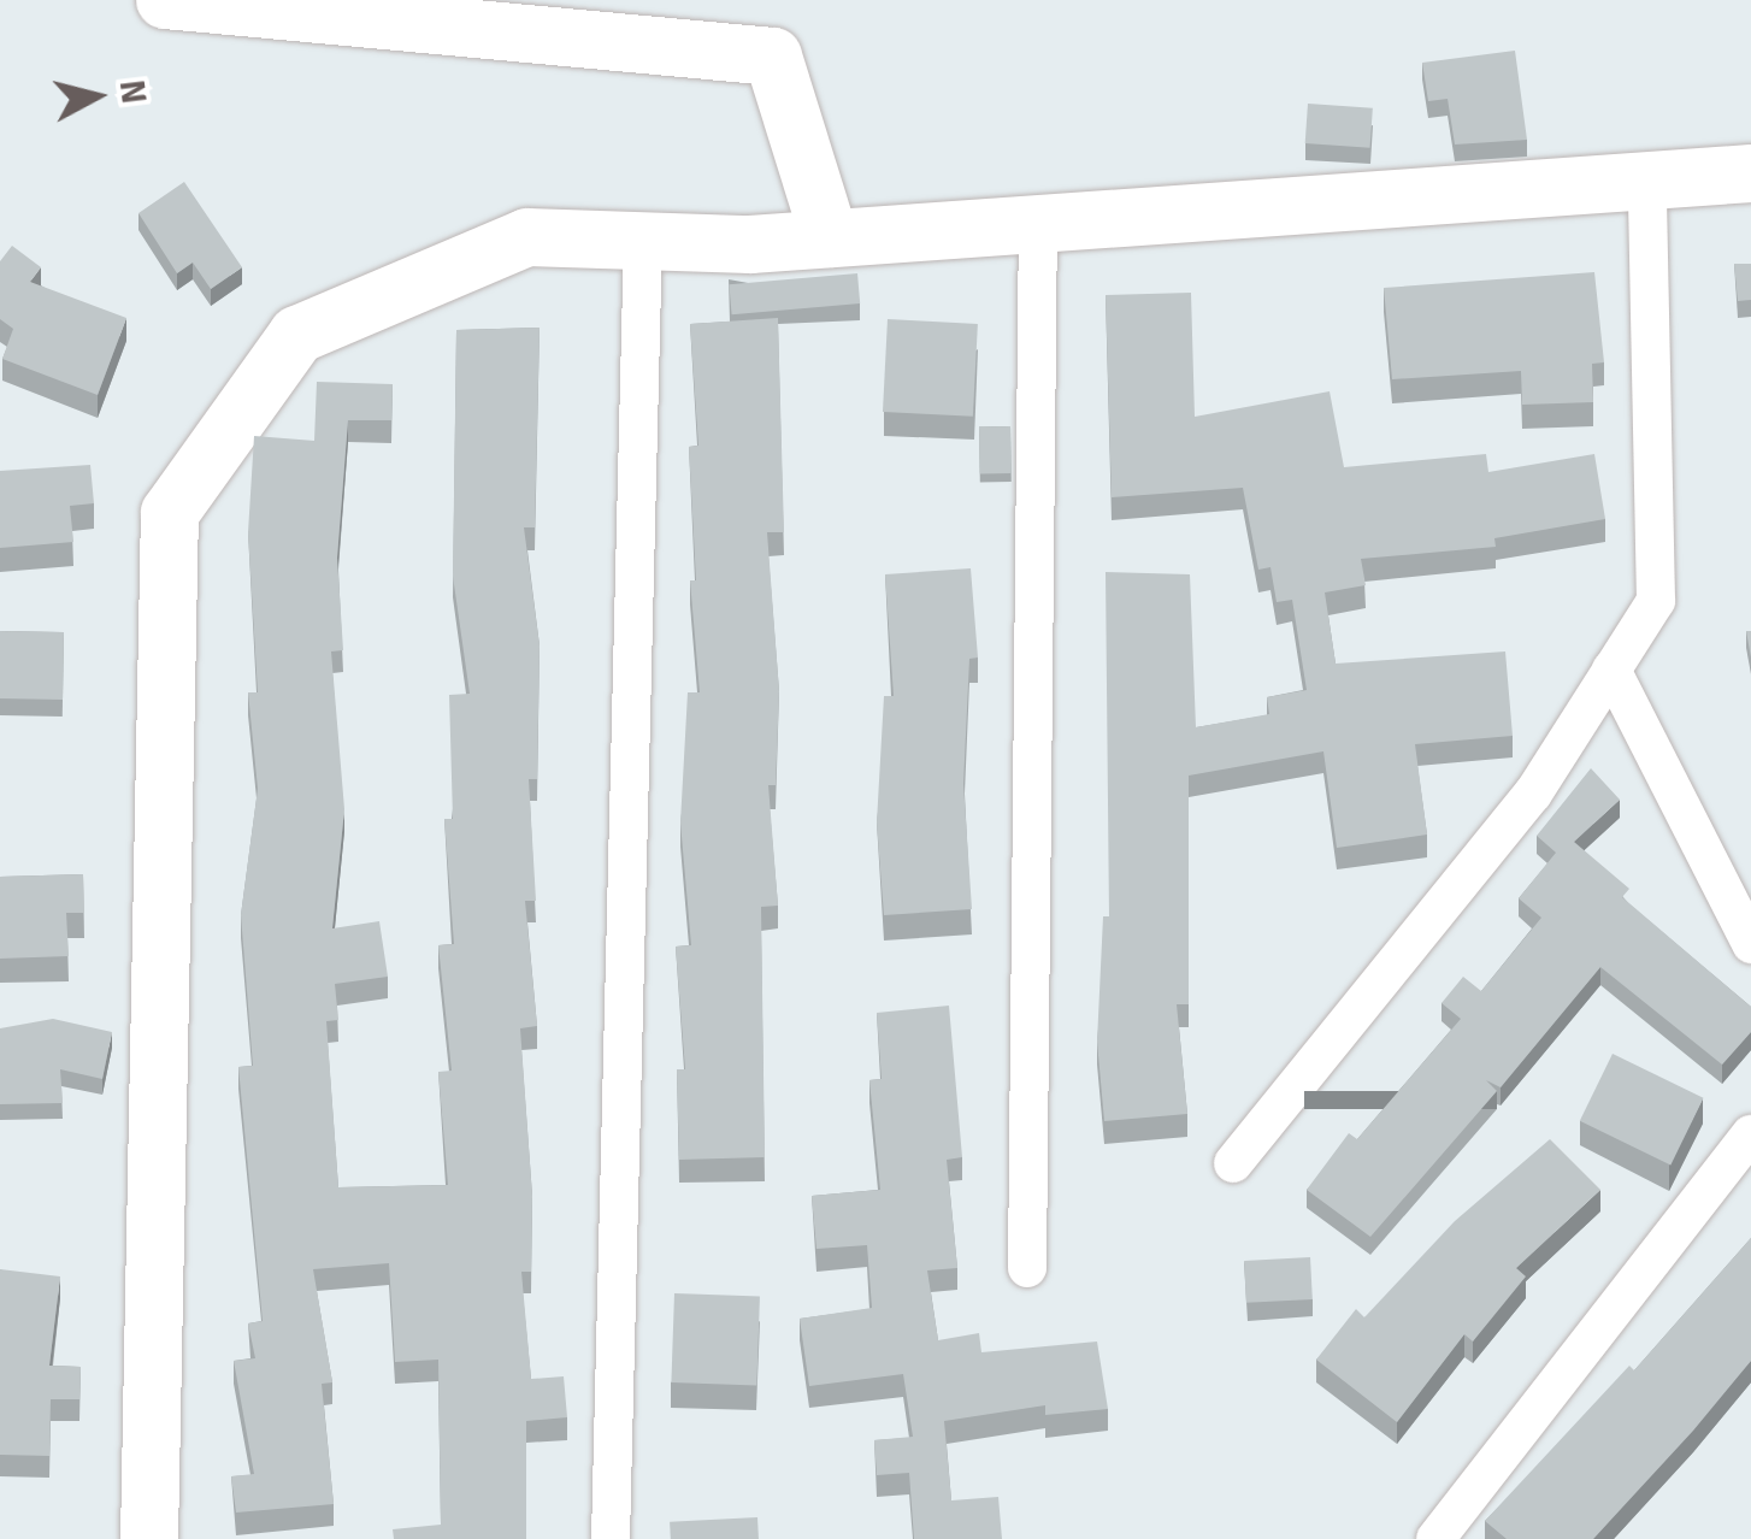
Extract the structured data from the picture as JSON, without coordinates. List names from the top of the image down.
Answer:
{
  "north": "right"
}
